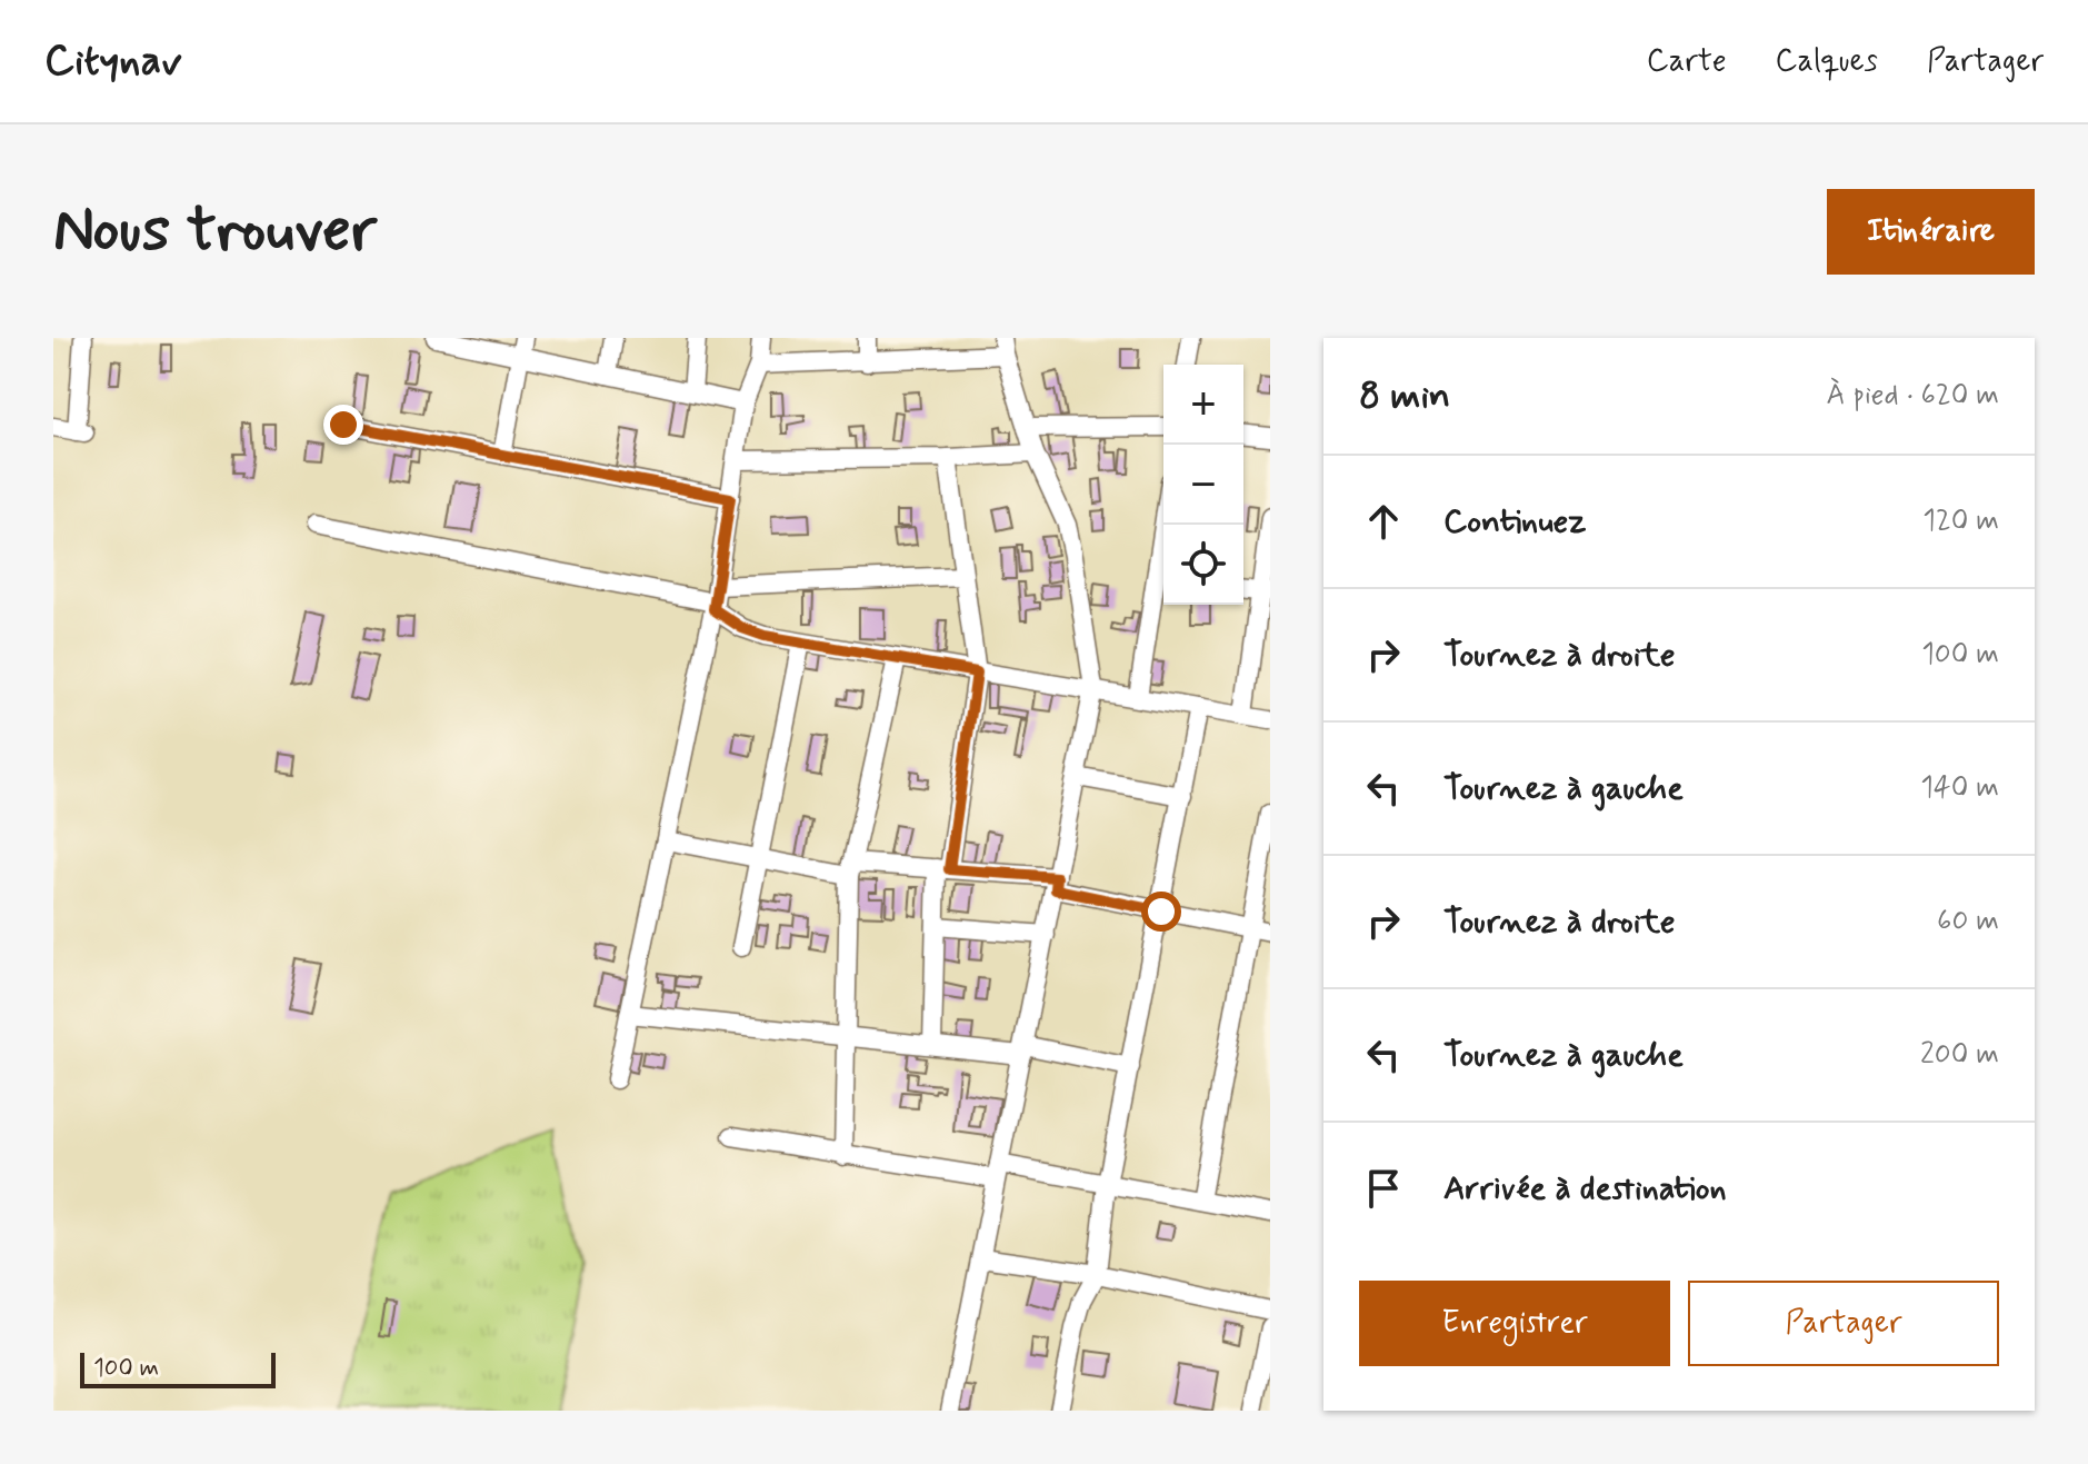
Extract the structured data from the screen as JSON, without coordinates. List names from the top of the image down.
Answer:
{
  "scale_bar": "100 m",
  "page": {
    "header": "Citynav",
    "nav": ["Carte", "Calques", "Partager"],
    "buttons": [
      "Itinéraire",
      ["Enregistrer", "Partager"]
    ],
    "title": "Nous trouver",
    "heading": ["8 min", "À pied · 620 m"],
    "map_buttons": ["+", "−"],
    "list": [
      ["Continuez", "120 m"],
      ["Tournez à droite", "100 m"],
      ["Tournez à gauche", "140 m"],
      ["Tournez à droite", "60 m"],
      ["Tournez à gauche", "200 m"],
      "Arrivée à destination"
    ],
    "scale": "100 m"
  }
}
